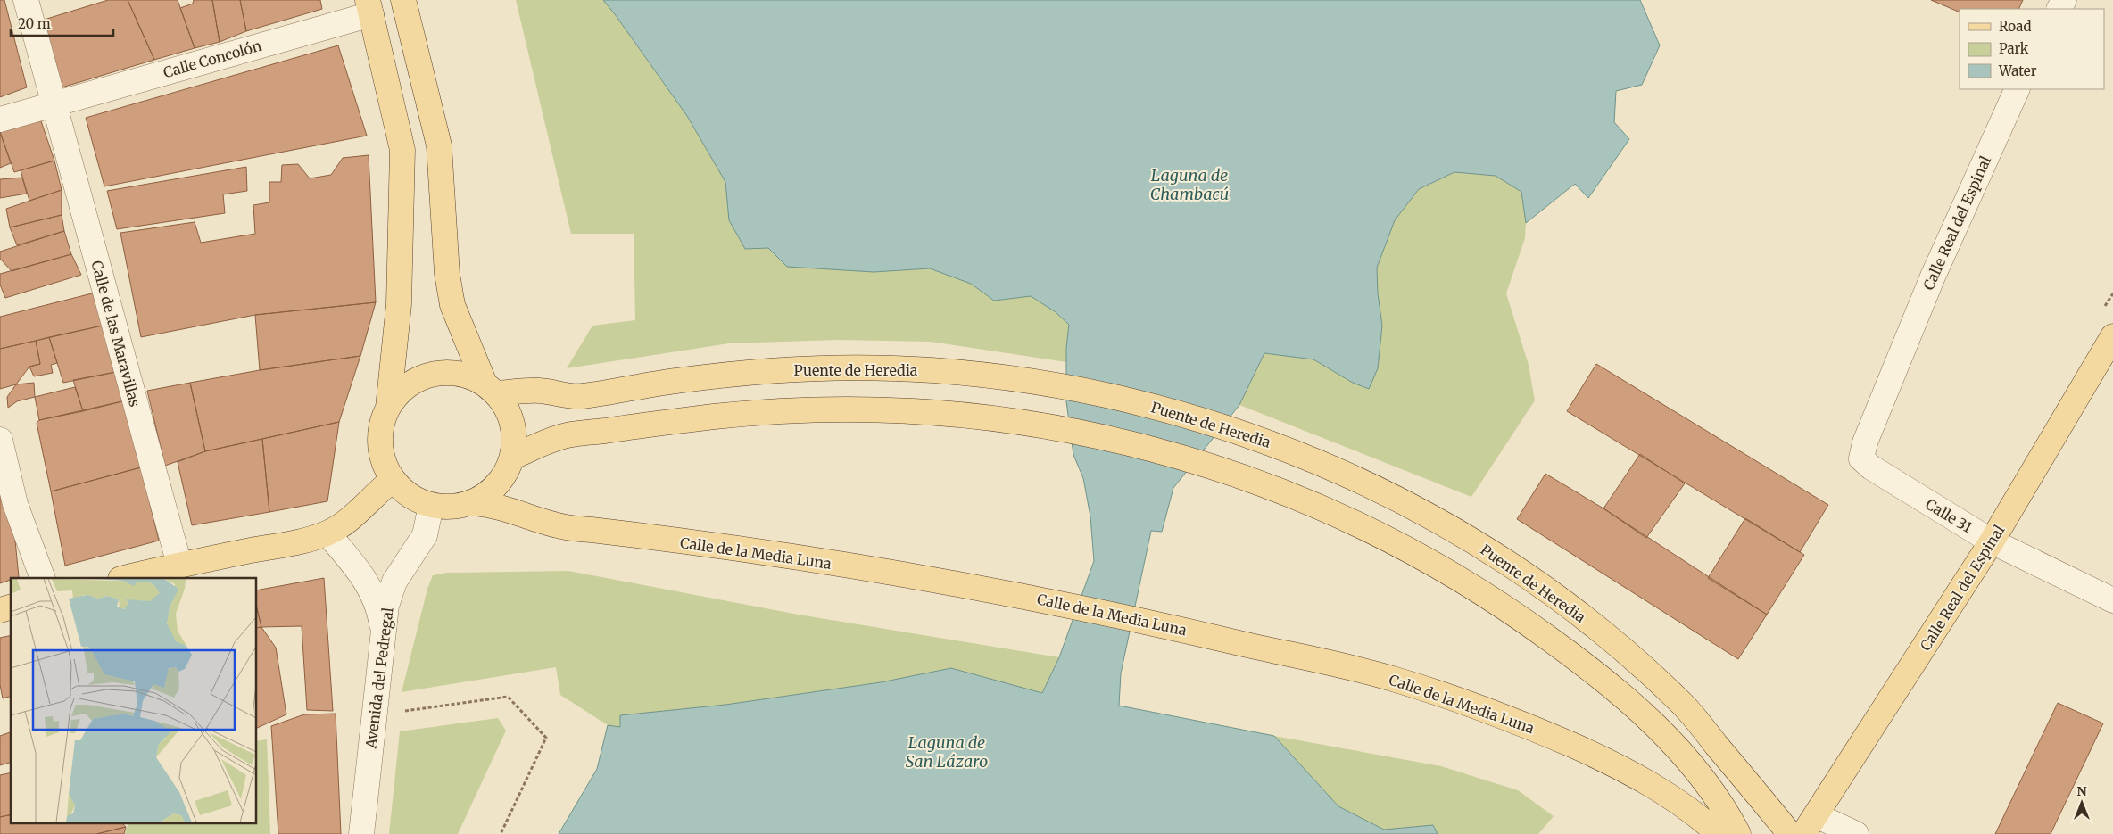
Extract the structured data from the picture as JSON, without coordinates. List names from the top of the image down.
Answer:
{
  "streets": {
    "main road": ["Calle Real del Espinal", "Puente de Heredia", "Calle de la Media Luna"],
    "street": [
      "Calle Concolón",
      "Calle de las Maravillas",
      "Calle 31",
      "Avenida del Pedregal"
    ]
  },
  "crossings": [
    ["Calle Concolón", "Calle de las Maravillas"],
    ["Calle Real del Espinal", "Calle 31"],
    ["Puente de Heredia", "Calle de la Media Luna"],
    ["Puente de Heredia", "Avenida del Pedregal"],
    ["Calle de la Media Luna", "Avenida del Pedregal"]
  ],
  "water": ["Laguna de Chambacú", "Laguna de San Lázaro"],
  "legend": ["Road", "Park", "Water"],
  "scale_bar": "20 m",
  "north": "top"
}
